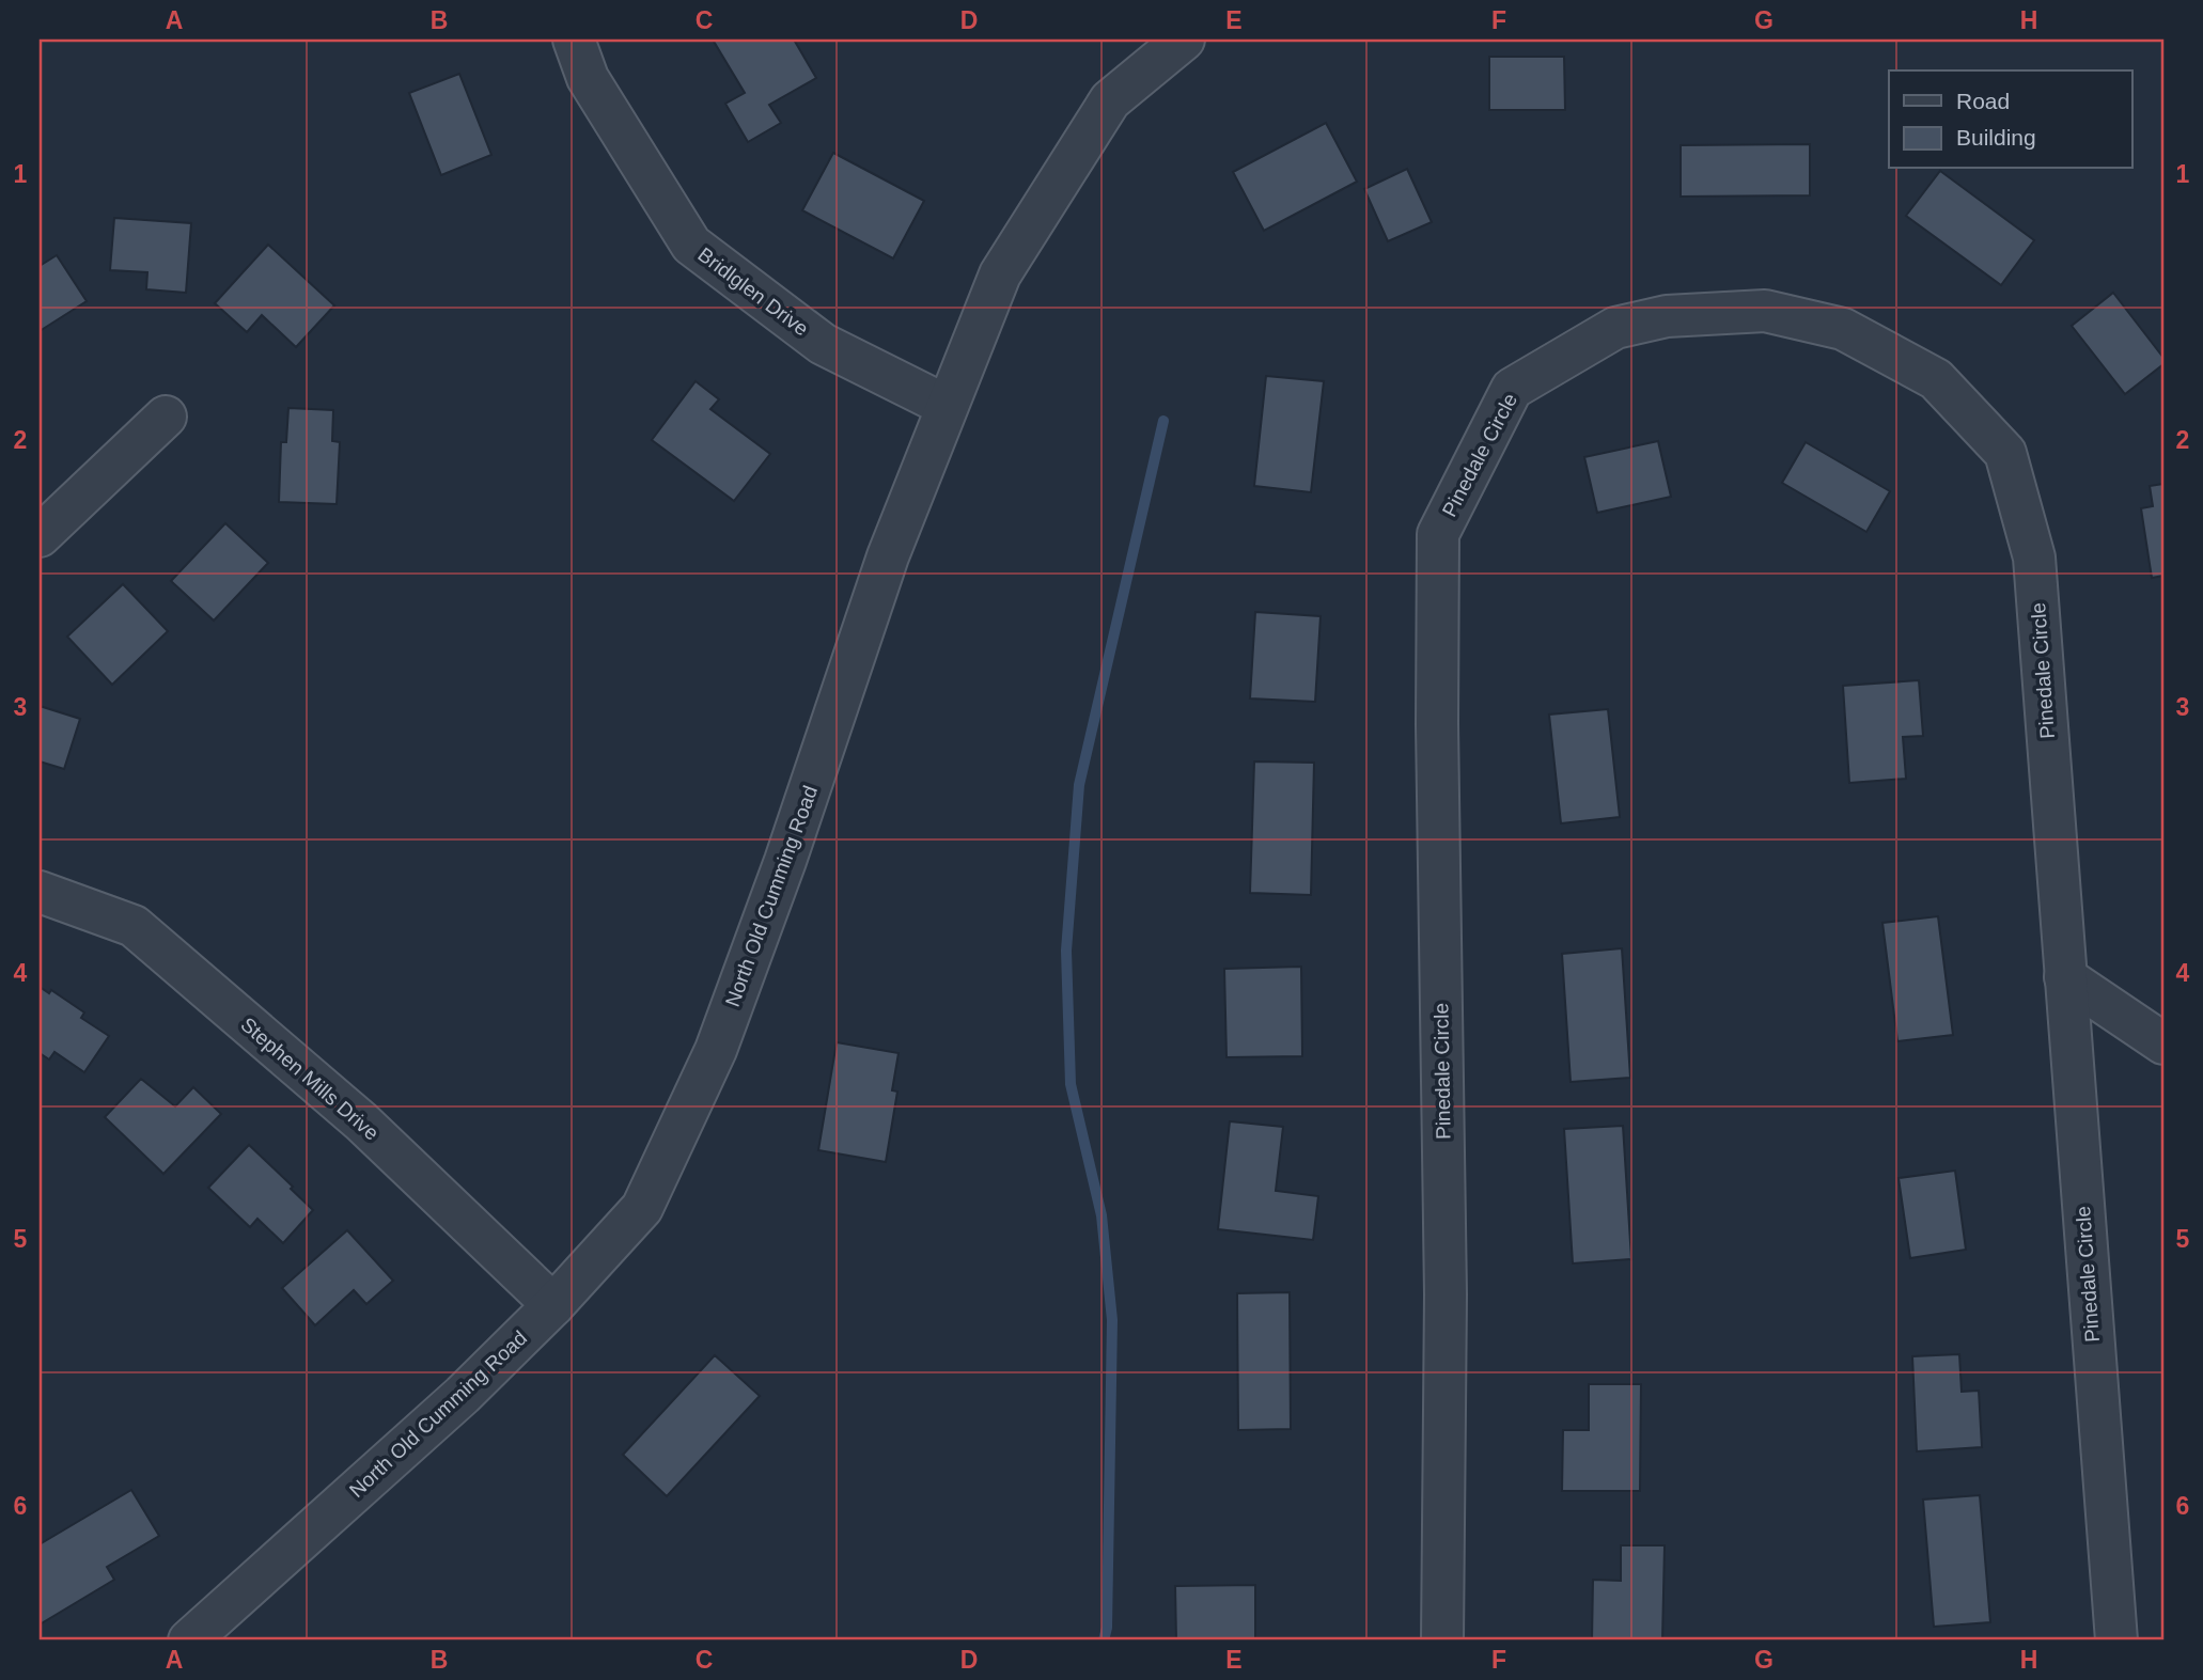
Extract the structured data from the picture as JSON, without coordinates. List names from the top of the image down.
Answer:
{
  "streets": {
    "street": [
      "Bridlglen Drive",
      "Pinedale Circle",
      "North Old Cumming Road",
      "Stephen Mills Drive"
    ]
  },
  "crossings": [
    ["Bridlglen Drive", "North Old Cumming Road"],
    ["North Old Cumming Road", "Stephen Mills Drive"]
  ],
  "legend": ["Road", "Building"],
  "grid": {
    "columns": [
      "A",
      "B",
      "C",
      "D",
      "E",
      "F",
      "G",
      "H"
    ],
    "rows": [
      "1",
      "2",
      "3",
      "4",
      "5",
      "6"
    ]
  }
}
